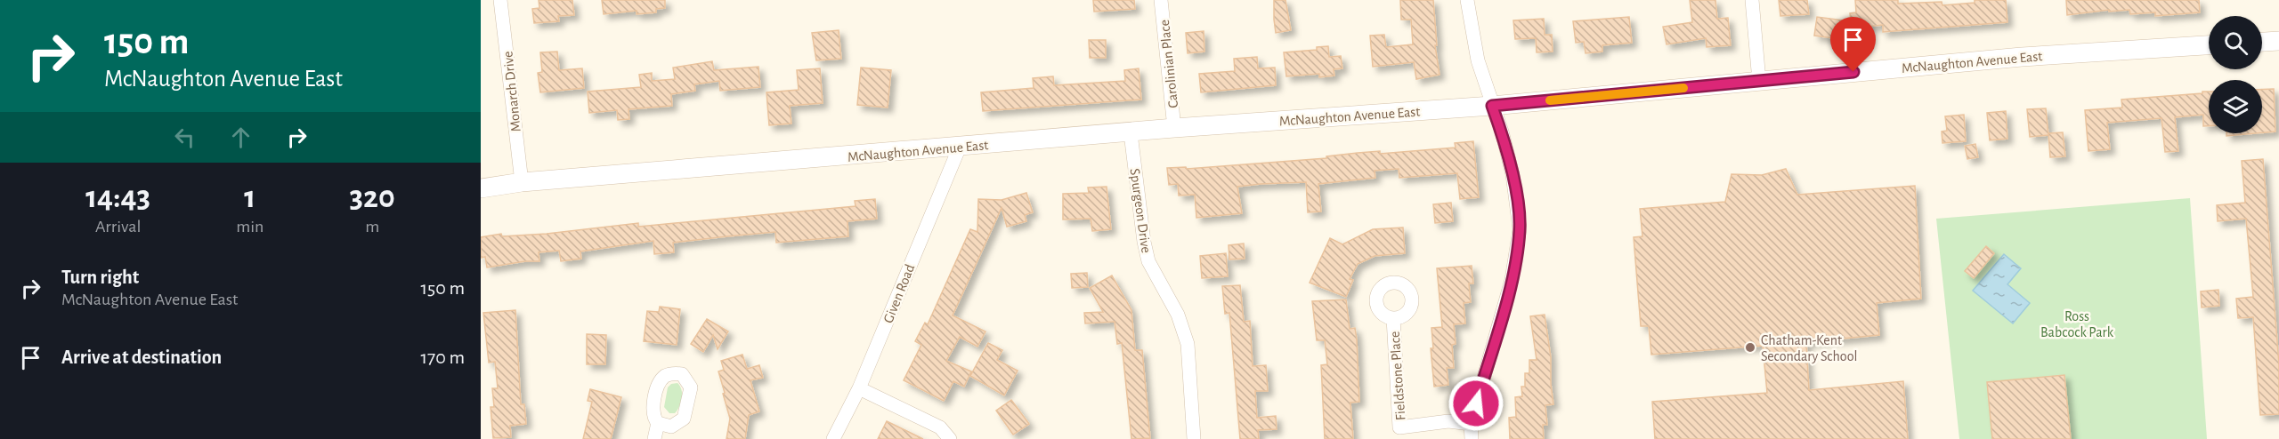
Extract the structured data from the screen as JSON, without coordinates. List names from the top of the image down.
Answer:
{
  "streets": {
    "main road": ["McNaughton Avenue East"],
    "street": [
      "Carolinian Place",
      "Monarch Drive",
      "Spurgeon Drive",
      "Given Road",
      "Fieldstone Place"
    ]
  },
  "crossings": [
    ["McNaughton Avenue East", "Carolinian Place"],
    ["McNaughton Avenue East", "Monarch Drive"],
    ["McNaughton Avenue East", "Spurgeon Drive"],
    ["McNaughton Avenue East", "Given Road"]
  ],
  "parks": ["Ross Babcock Park"],
  "places": ["Chatham-Kent Secondary School"],
  "page": {
    "turn": ["150 m", "McNaughton Avenue East"],
    "eta": [
      "14:43",
      "Arrival",
      "1",
      "min",
      "320",
      "m"
    ],
    "list": [
      {
        "name": "Turn right",
        "note": "McNaughton Avenue East",
        "value": "150 m"
      },
      {
        "name": "Arrive at destination",
        "value": "170 m"
      }
    ]
  }
}
